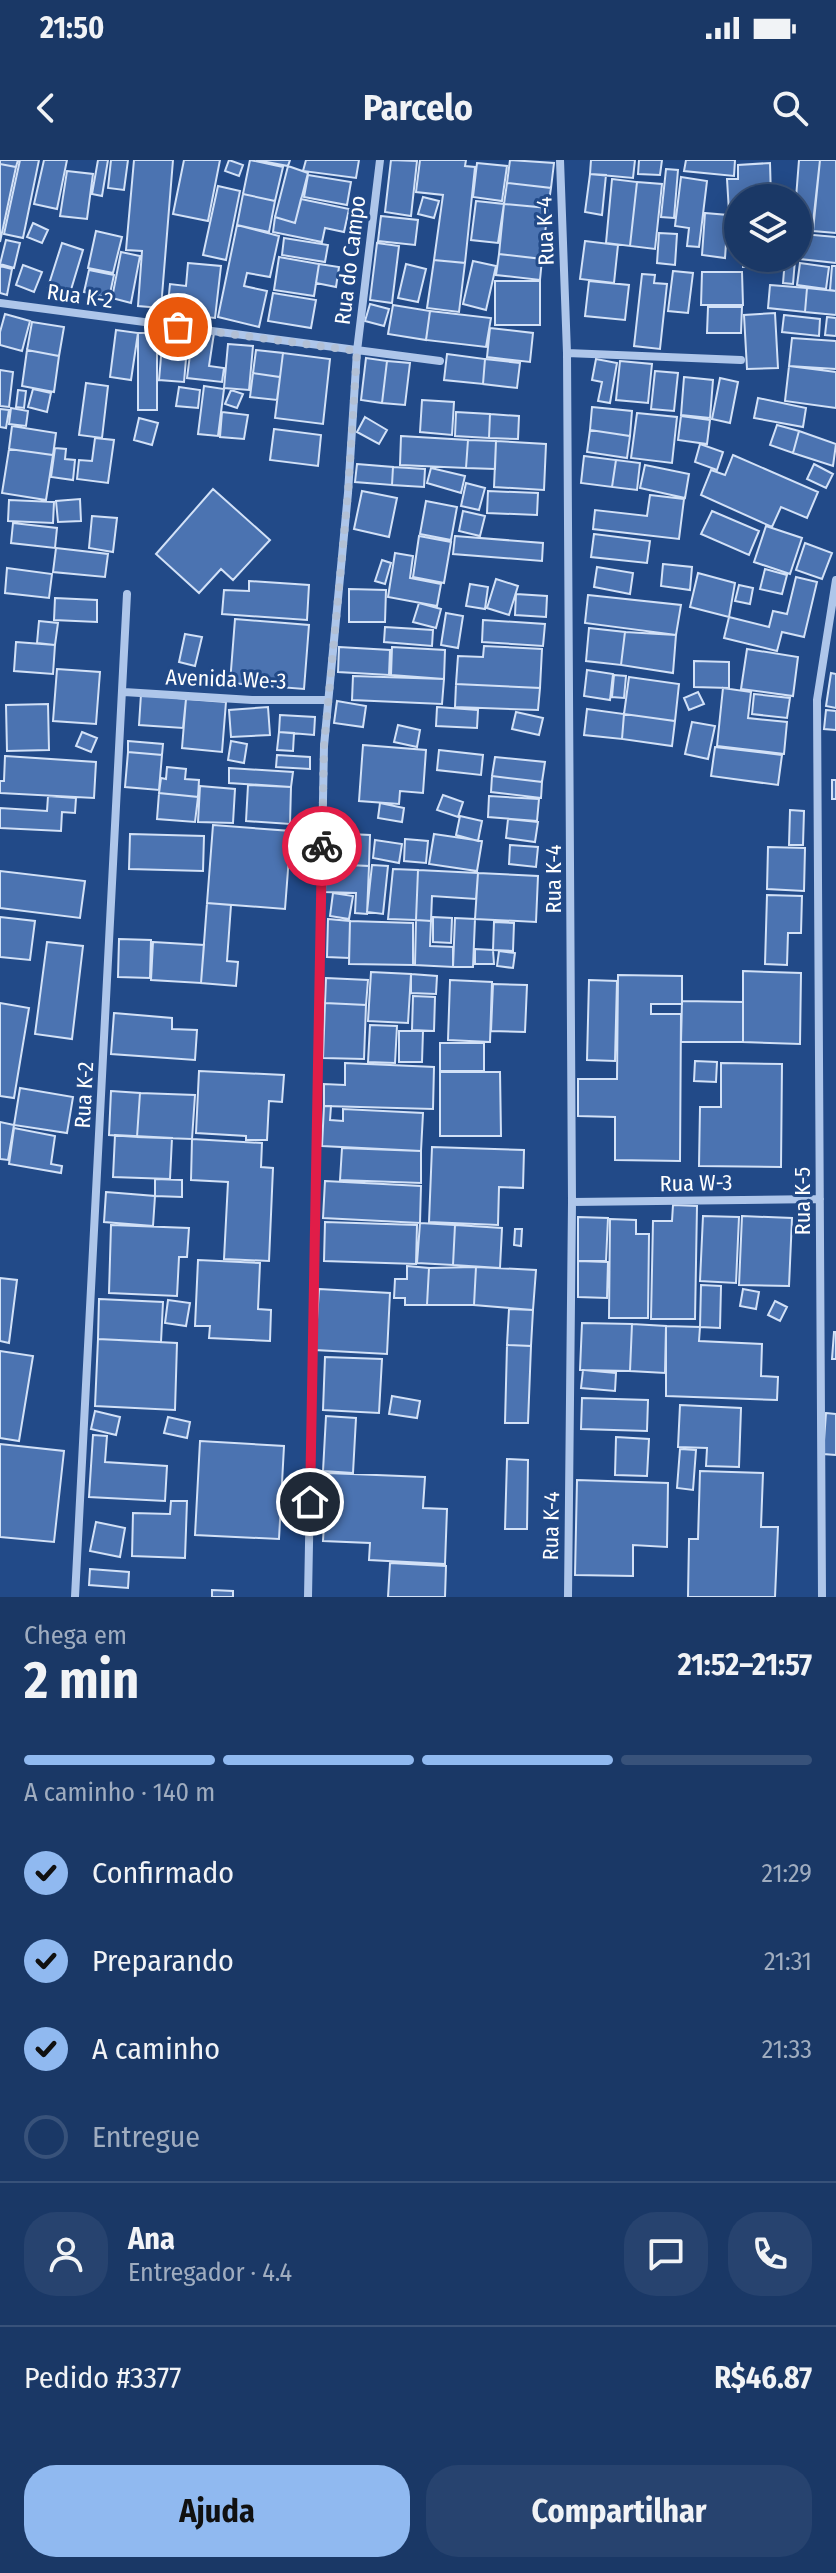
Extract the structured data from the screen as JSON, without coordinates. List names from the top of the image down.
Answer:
{
  "streets": {
    "street": [
      "Rua K-4",
      "Rua do Campo",
      "Rua K-2",
      "Avenida We-3",
      "Rua W-3",
      "Rua K-5"
    ]
  },
  "crossings": [
    ["Rua K-4", "Rua W-3"],
    ["Rua do Campo", "Rua K-2"],
    ["Rua do Campo", "Avenida We-3"],
    ["Rua K-2", "Avenida We-3"],
    ["Rua W-3", "Rua K-5"]
  ],
  "page": {
    "status": "21:50",
    "header": "Parcelo",
    "heading": ["2 min", "Chega em", "21:52–21:57"],
    "panel": [
      "Ana",
      "Entregador · 4.4",
      "Pedido #3377",
      "R$46.87"
    ],
    "bar": "A caminho · 140 m",
    "list": [
      ["Confirmado", "21:29"],
      ["Preparando", "21:31"],
      ["A caminho", "21:33"],
      "Entregue"
    ],
    "buttons": ["Ajuda", "Compartilhar"]
  }
}
